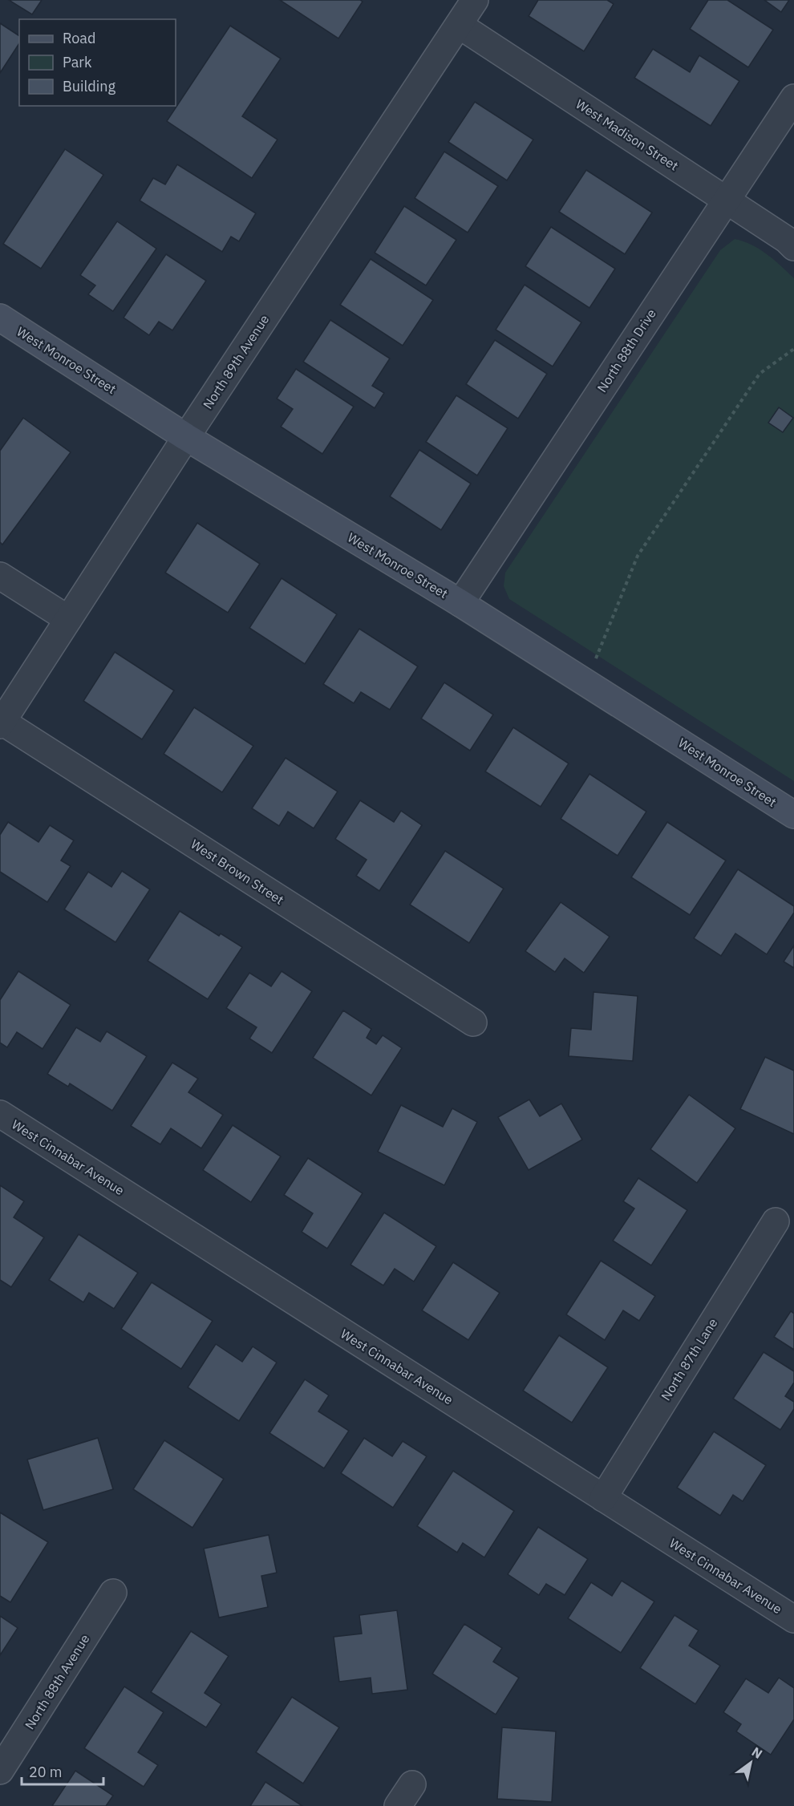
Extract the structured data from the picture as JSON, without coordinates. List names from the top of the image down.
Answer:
{
  "streets": {
    "street": [
      "West Madison Street",
      "North 88th Drive",
      "West Monroe Street",
      "North 89th Avenue",
      "West Brown Street",
      "West Cinnabar Avenue",
      "North 87th Lane",
      "North 88th Avenue"
    ]
  },
  "crossings": [
    ["West Madison Street", "North 88th Drive"],
    ["West Madison Street", "North 89th Avenue"],
    ["North 88th Drive", "West Monroe Street"],
    ["West Monroe Street", "North 89th Avenue"],
    ["North 89th Avenue", "West Brown Street"],
    ["West Cinnabar Avenue", "North 87th Lane"]
  ],
  "legend": ["Road", "Park", "Building"],
  "scale_bar": "20 m",
  "north": "top right"
}
